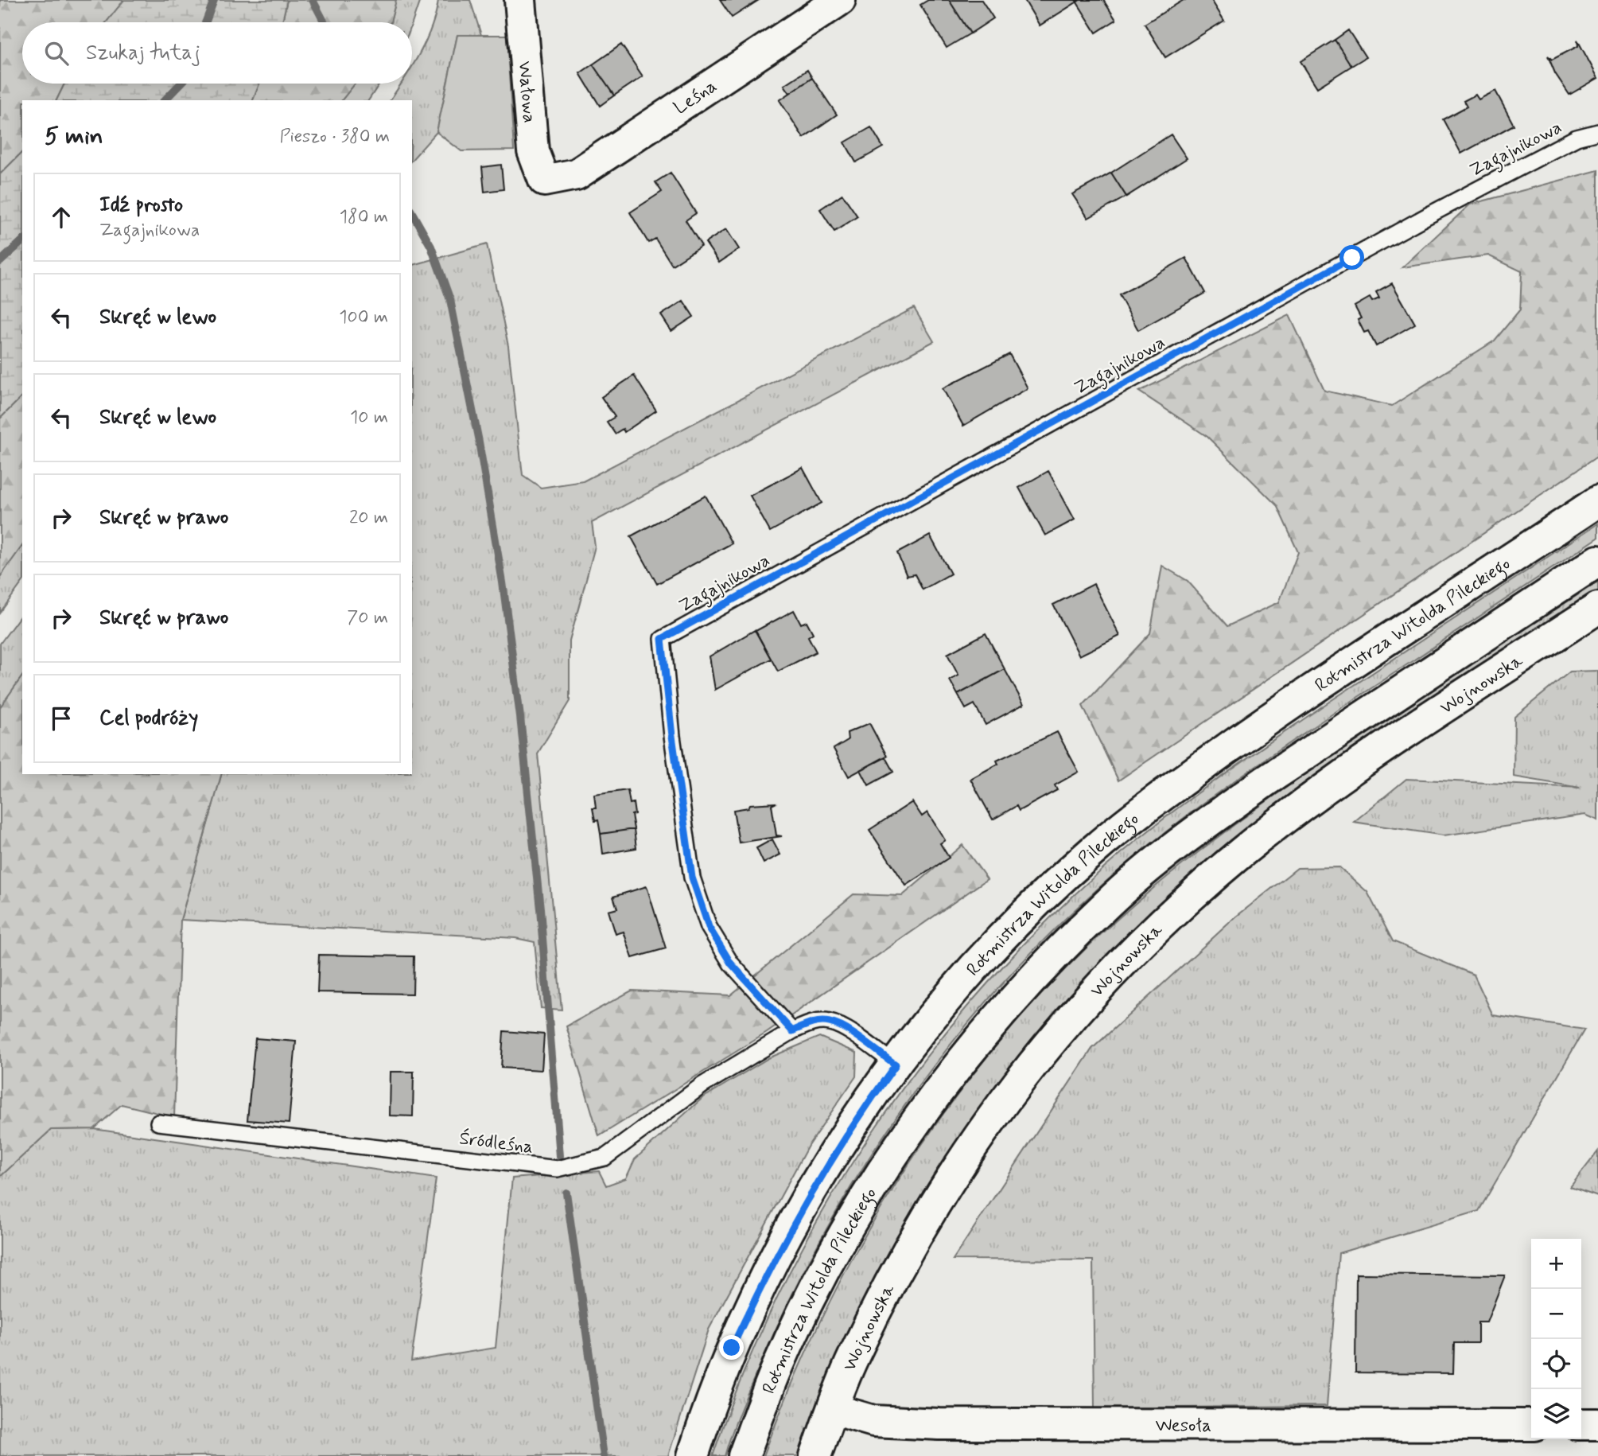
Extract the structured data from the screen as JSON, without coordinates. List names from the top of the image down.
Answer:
{
  "streets": {
    "main road": [
      "Wałowa",
      "Leśna",
      "Rotmistrza Witolda Pileckiego",
      "Wojnowska",
      "Wesoła"
    ],
    "lane": ["Zagajnikowa", "Śródleśna"]
  },
  "crossings": [
    ["Wałowa", "Leśna"],
    ["Zagajnikowa", "Śródleśna"],
    ["Rotmistrza Witolda Pileckiego", "Śródleśna"],
    ["Wojnowska", "Wesoła"]
  ],
  "page": {
    "search": "Szukaj tutaj",
    "heading": ["5 min", "Pieszo · 380 m"],
    "list": [
      ["Idź prosto", "Zagajnikowa", "180 m"],
      ["Skręć w lewo", "100 m"],
      ["Skręć w lewo", "10 m"],
      ["Skręć w prawo", "20 m"],
      ["Skręć w prawo", "70 m"],
      "Cel podróży"
    ],
    "map_buttons": ["+", "−"]
  }
}
